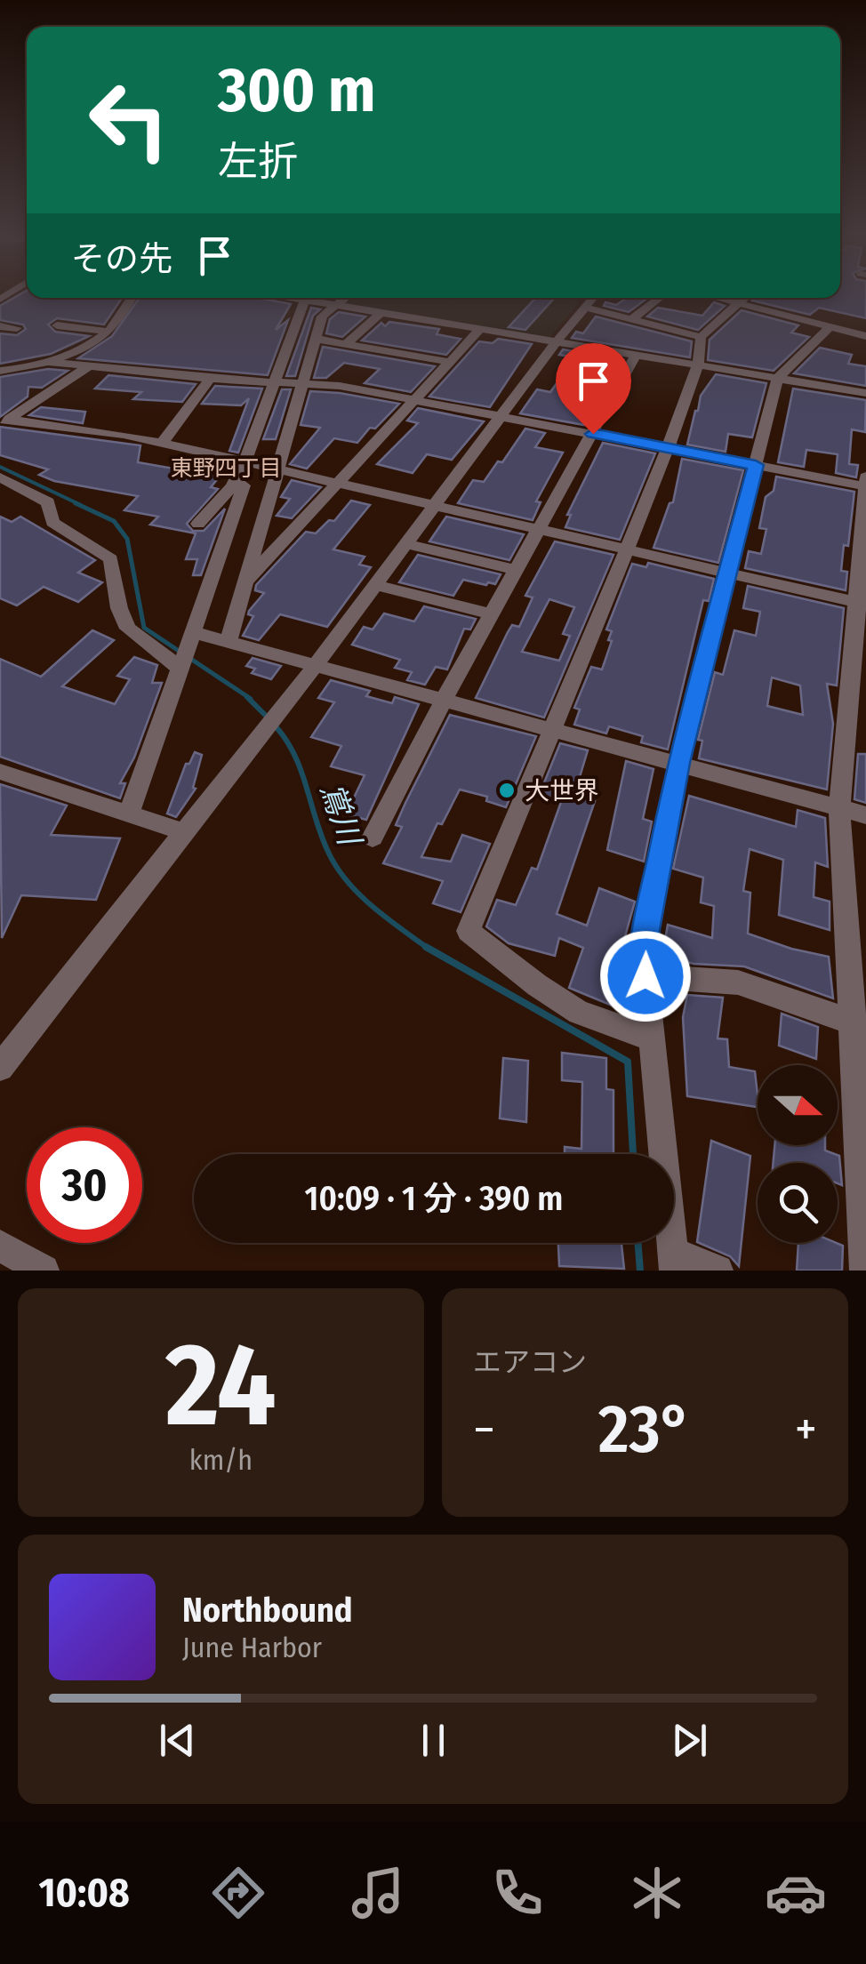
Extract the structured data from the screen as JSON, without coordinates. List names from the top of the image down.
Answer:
{
  "districts": ["東野四丁目"],
  "water": ["鴬川"],
  "places": ["大世界"],
  "north": "right",
  "page": {
    "turn": ["300 m", "左折"],
    "then": "その先",
    "limit": "30",
    "trip": "10:09 · 1 分 · 390 m",
    "tile": [
      ["24", "km/h"],
      "エアコン"
    ],
    "heat": ["−", "23°", "+"],
    "song": ["Northbound", "June Harbor"],
    "tabs": "10:08"
  }
}
